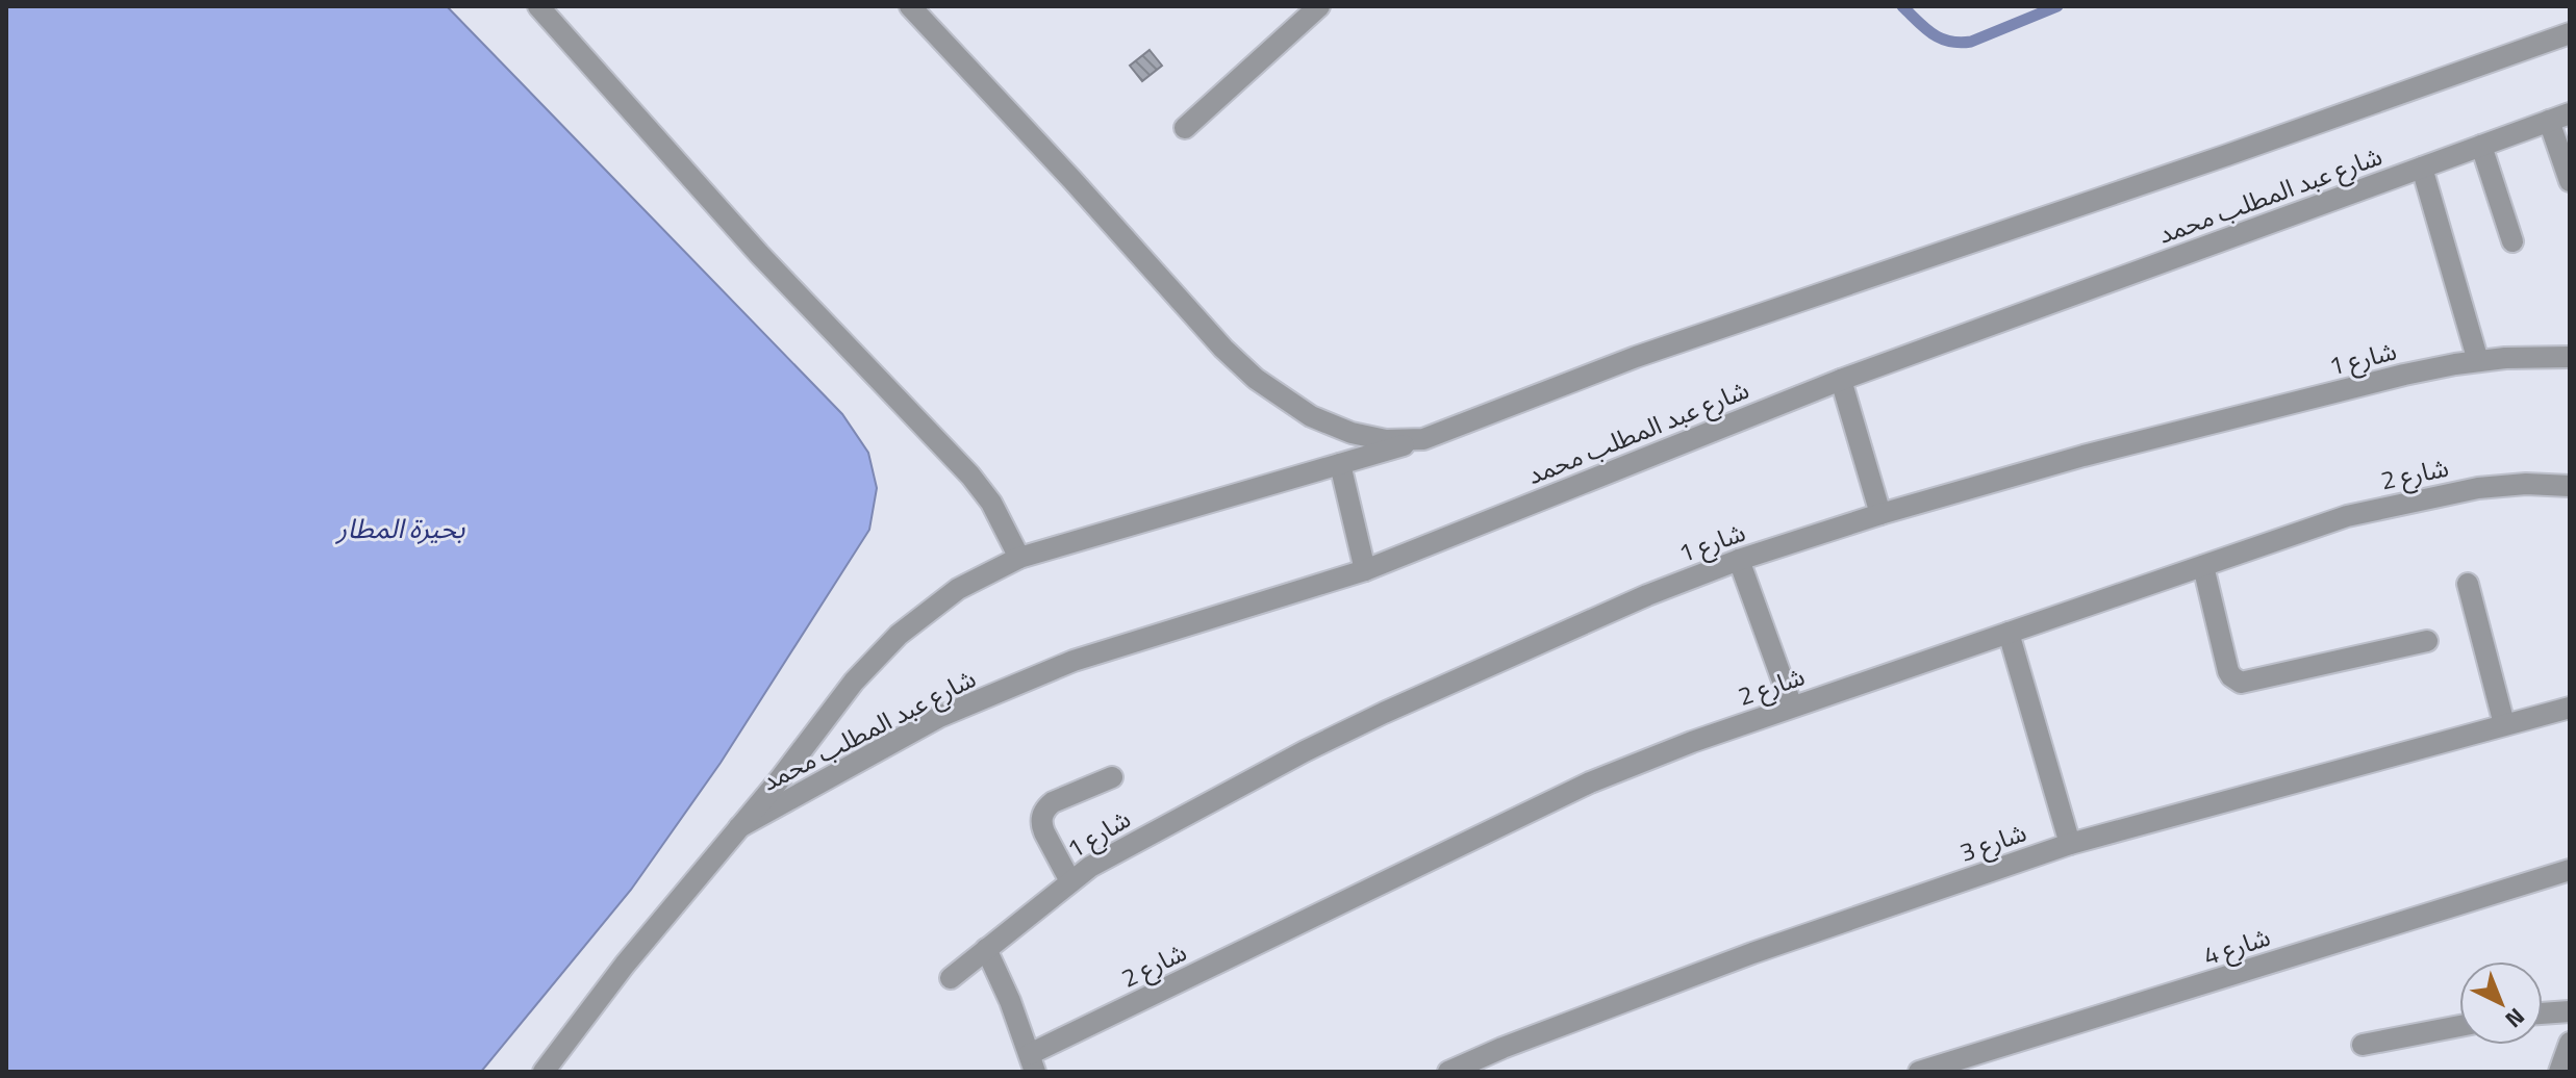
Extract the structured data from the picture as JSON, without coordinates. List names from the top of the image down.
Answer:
{
  "streets": {
    "street": [
      "شارع عبد المطلب محمد",
      "شارع 1",
      "شارع 2",
      "شارع 3",
      "شارع 4"
    ]
  },
  "water": ["بحيرة المطار"],
  "north": "bottom right"
}
